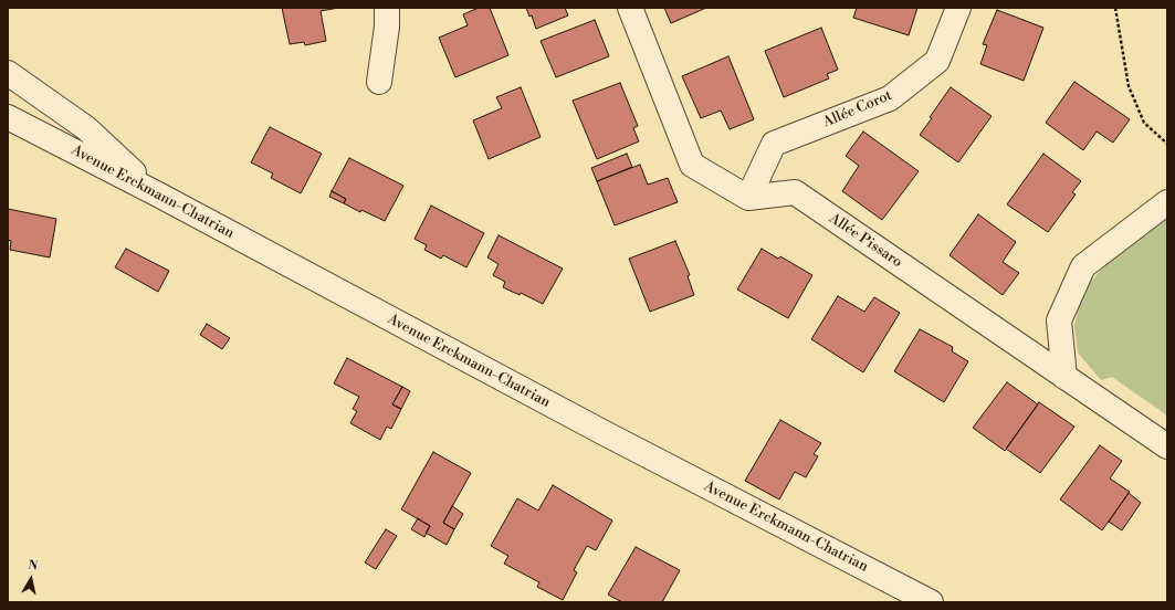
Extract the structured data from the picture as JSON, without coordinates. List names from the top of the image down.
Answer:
{
  "streets": {
    "street": ["Allée Corot", "Avenue Erckmann-Chatrian", "Allée Pissaro"]
  },
  "crossings": [
    ["Allée Corot", "Allée Pissaro"]
  ],
  "north": "top"
}
